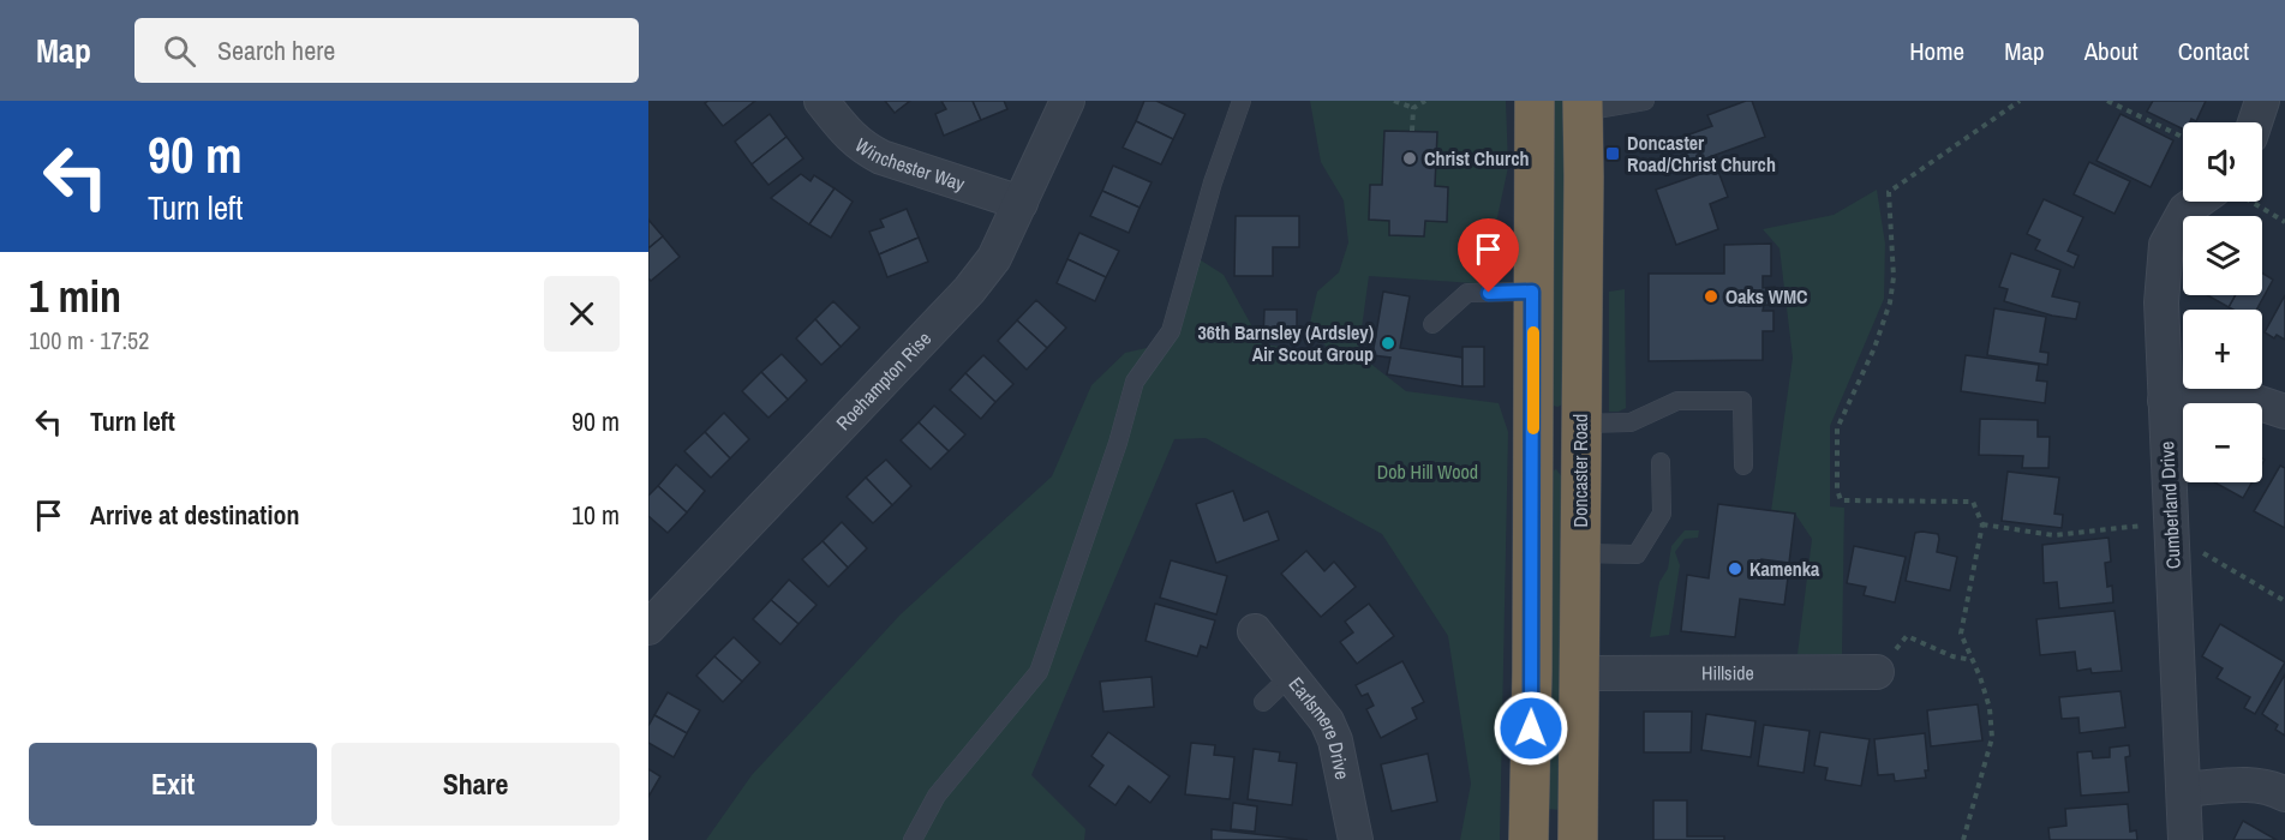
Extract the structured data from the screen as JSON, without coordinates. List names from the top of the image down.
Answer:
{
  "streets": {
    "highway": ["Doncaster Road"],
    "street": [
      "Winchester Way",
      "Roehampton Rise",
      "Cumberland Drive",
      "Hillside",
      "Earlsmere Drive"
    ]
  },
  "crossings": [
    ["Winchester Way", "Roehampton Rise"],
    ["Doncaster Road", "Hillside"]
  ],
  "parks": ["Dob Hill Wood"],
  "places": {
    "transit": ["Doncaster Road/Christ Church"],
    "other": [
      "Christ Church",
      "Oaks WMC",
      "36th Barnsley (Ardsley) Air Scout Group",
      "Kamenka"
    ]
  },
  "page": {
    "header": "Map",
    "search": "Search here",
    "nav": [
      "Home",
      "Map",
      "About",
      "Contact"
    ],
    "turn": ["90 m", "Turn left"],
    "map_buttons": ["+", "−"],
    "heading": ["1 min", "100 m · 17:52"],
    "list": [
      {
        "name": "Turn left",
        "value": "90 m"
      },
      {
        "name": "Arrive at destination",
        "value": "10 m"
      }
    ],
    "buttons": ["Exit", "Share"]
  }
}
